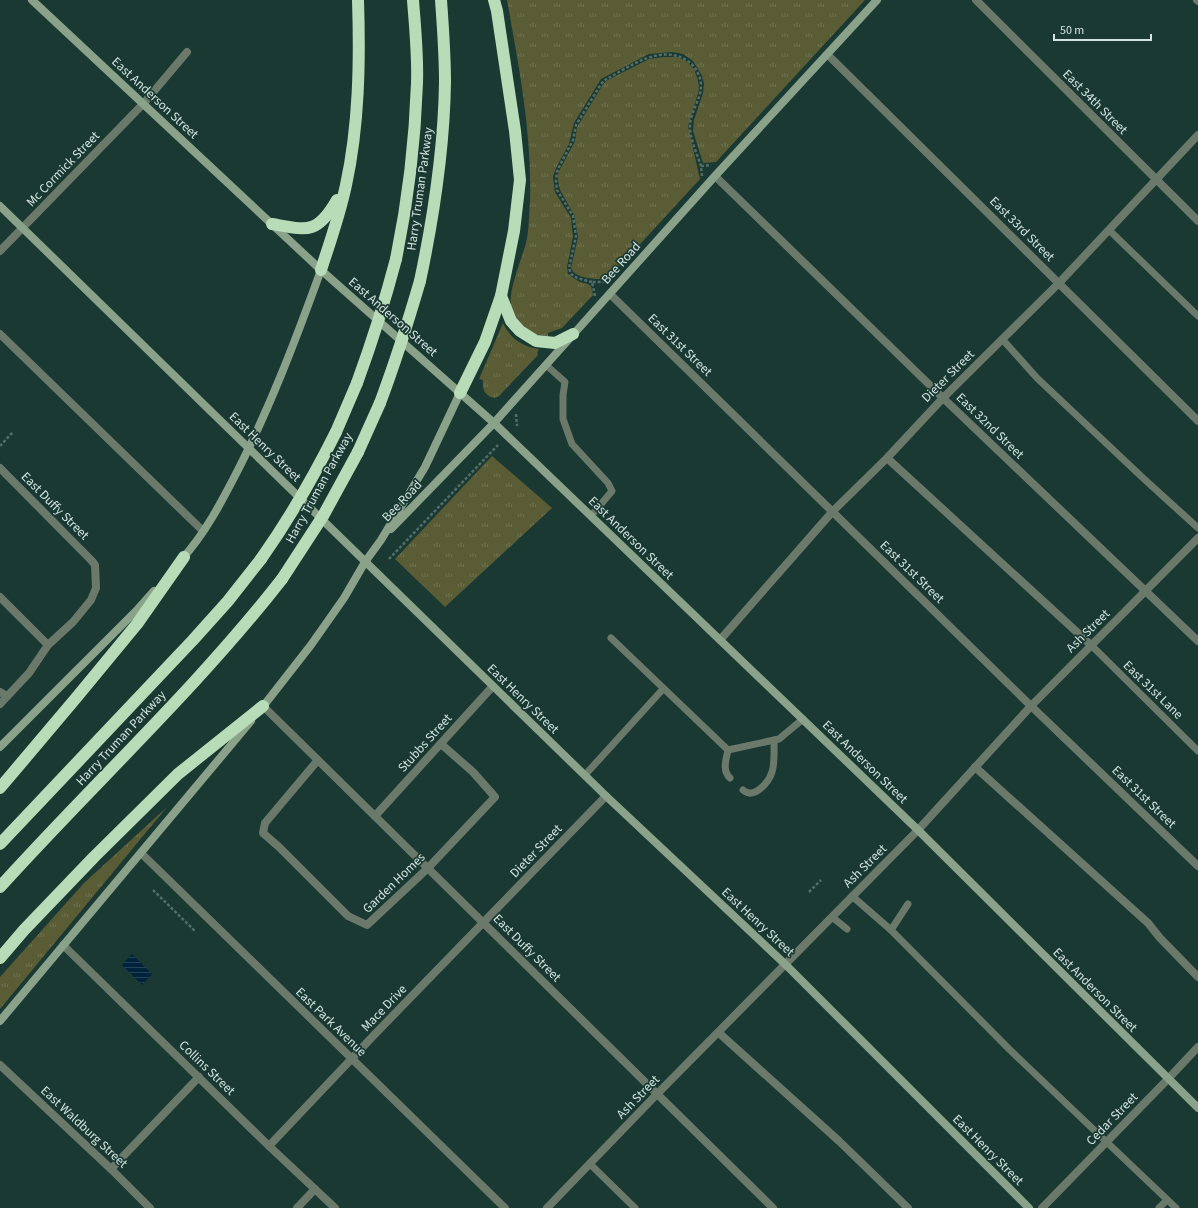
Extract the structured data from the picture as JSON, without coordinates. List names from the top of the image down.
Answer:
{
  "streets": {
    "highway": ["Harry Truman Parkway"],
    "main road": ["East Anderson Street", "Bee Road", "East Henry Street"],
    "street": [
      "East 34th Street",
      "Mc Cormick Street",
      "East 33rd Street",
      "East 31st Street",
      "Dieter Street",
      "East 32nd Street",
      "East Duffy Street",
      "Ash Street",
      "Stubbs Street",
      "Garden Homes",
      "Mace Drive",
      "East Park Avenue",
      "Collins Street",
      "Cedar Street",
      "East Waldburg Street"
    ],
    "lane": ["East 31st Lane"]
  },
  "crossings": [
    ["East Anderson Street", "Mc Cormick Street"],
    ["East Anderson Street", "Bee Road"],
    ["East Anderson Street", "Dieter Street"],
    ["East Anderson Street", "Ash Street"],
    ["East Anderson Street", "Cedar Street"],
    ["East 34th Street", "Dieter Street"],
    ["Mc Cormick Street", "East Henry Street"],
    ["East 33rd Street", "Bee Road"],
    ["East 33rd Street", "Dieter Street"],
    ["Bee Road", "East 31st Street"],
    ["Bee Road", "East 32nd Street"],
    ["East 31st Street", "Dieter Street"],
    ["East 31st Street", "Ash Street"],
    ["Dieter Street", "East 32nd Street"],
    ["Dieter Street", "East Henry Street"],
    ["Dieter Street", "East Duffy Street"],
    ["Dieter Street", "Mace Drive"],
    ["East 32nd Street", "Ash Street"],
    ["East Henry Street", "Ash Street"],
    ["East Henry Street", "Stubbs Street"],
    ["East Duffy Street", "Ash Street"],
    ["East Duffy Street", "Stubbs Street"],
    ["East Duffy Street", "Garden Homes"],
    ["East Duffy Street", "Mace Drive"],
    ["Ash Street", "East 31st Lane"],
    ["Stubbs Street", "Garden Homes"],
    ["Mace Drive", "East Park Avenue"],
    ["Mace Drive", "Collins Street"]
  ],
  "scale_bar": "50 m"
}
